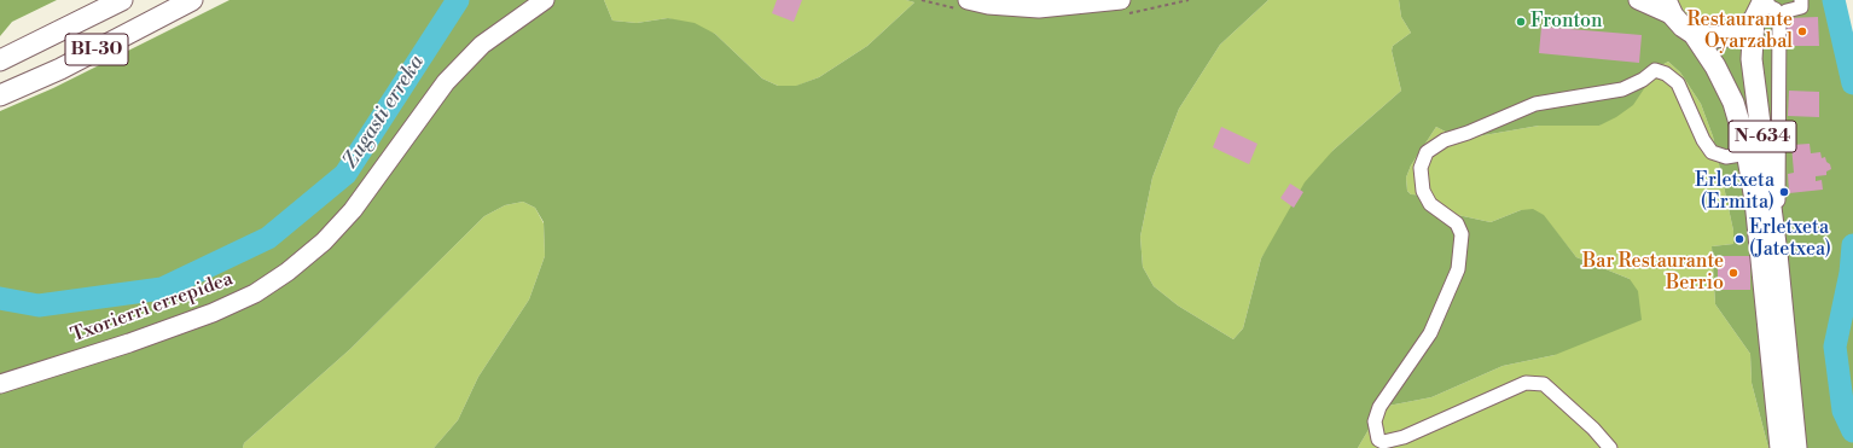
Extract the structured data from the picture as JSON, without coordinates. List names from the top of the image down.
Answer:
{
  "streets": {
    "highway": ["BI-30", "N-634"],
    "main road": ["Txorierri errepidea"]
  },
  "water": ["Zugasti erreka"],
  "places": [
    "Fronton",
    "Restaurante Oyarzabal",
    "Erletxeta (Ermita)",
    "Erletxeta (Jatetxea)",
    "Bar Restaurante Berrio"
  ]
}
